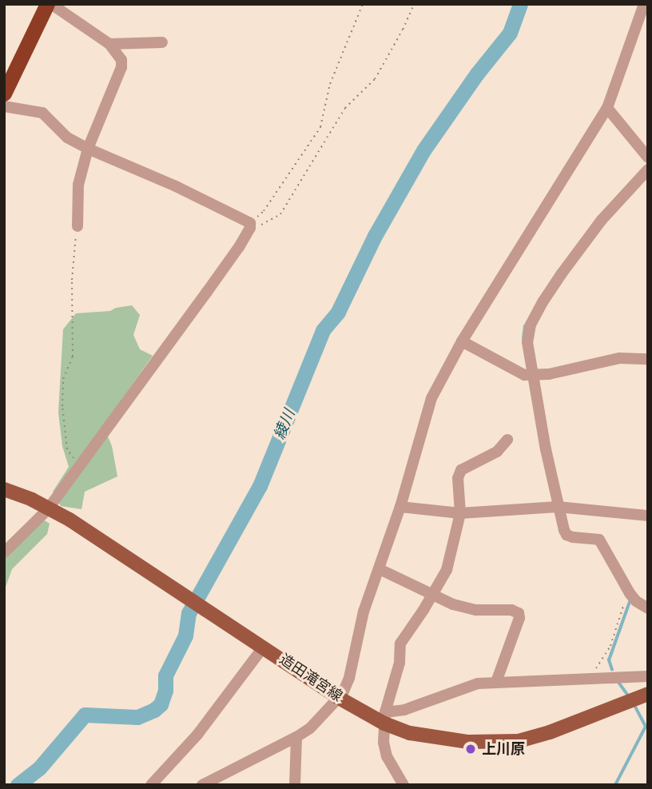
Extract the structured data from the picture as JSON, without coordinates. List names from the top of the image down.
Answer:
{
  "streets": {
    "main road": ["造田滝宮線"]
  },
  "water": ["綾川"],
  "places": ["上川原"]
}
